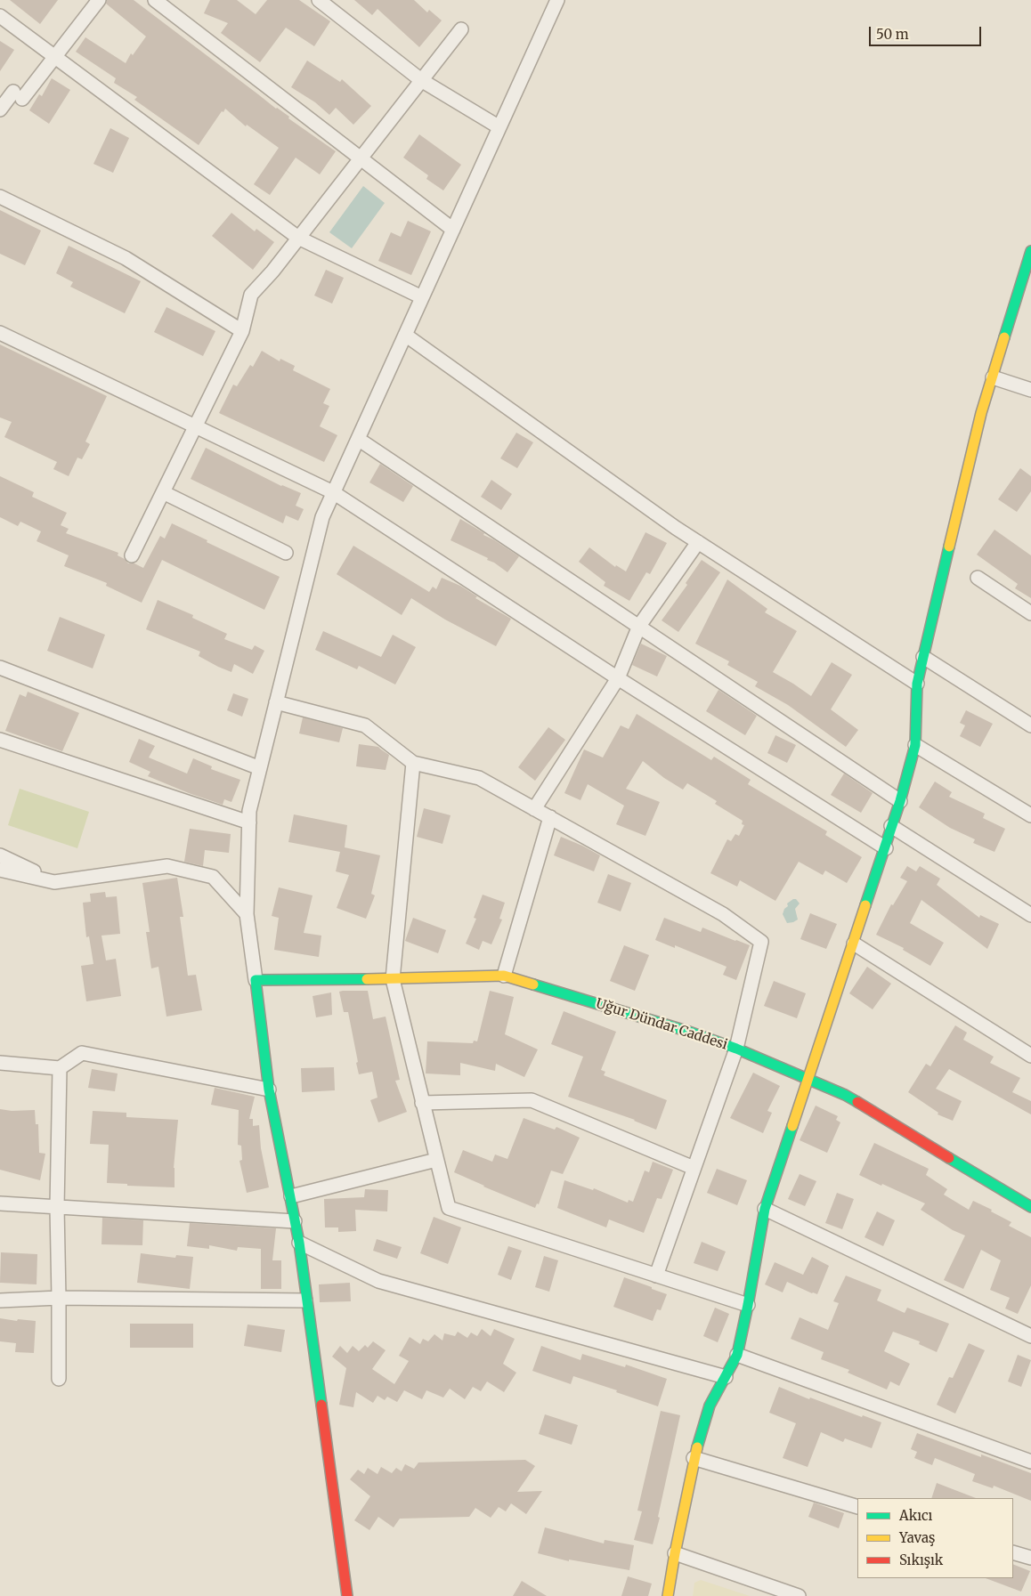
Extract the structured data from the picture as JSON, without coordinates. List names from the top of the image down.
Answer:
{
  "streets": {
    "street": ["Uğur Dündar Caddesi"]
  },
  "legend": ["Akıcı", "Yavaş", "Sıkışık"],
  "scale_bar": "50 m"
}
